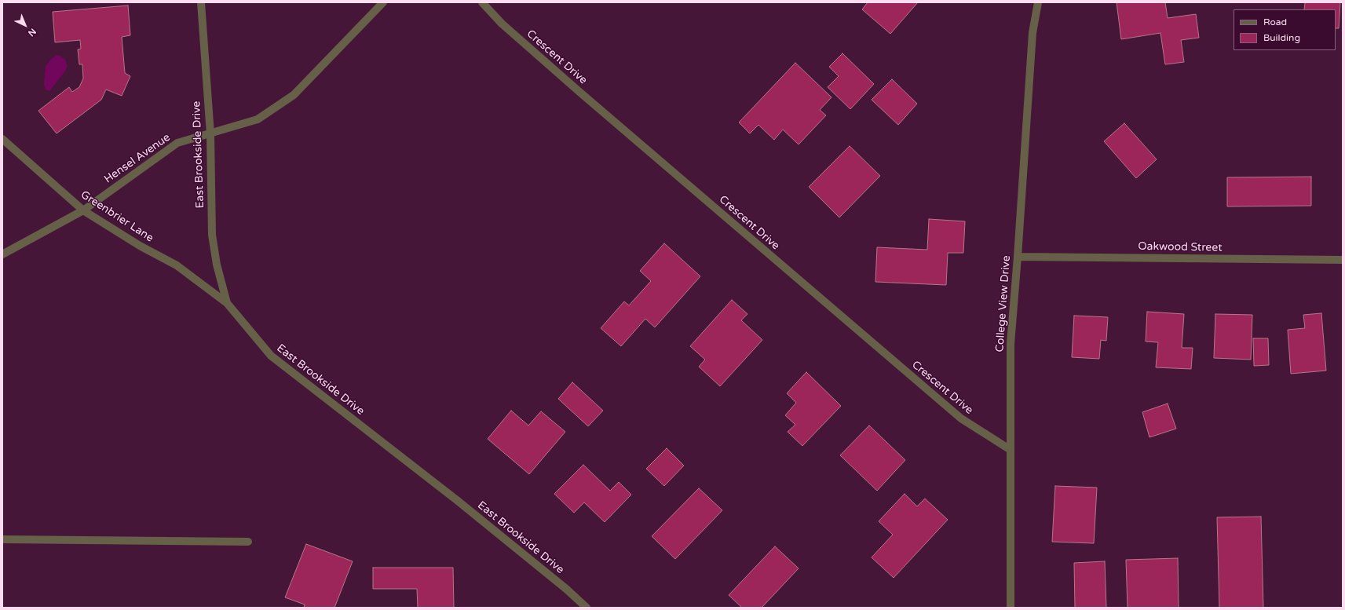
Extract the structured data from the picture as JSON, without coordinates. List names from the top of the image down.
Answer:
{
  "streets": {
    "street": [
      "Crescent Drive",
      "East Brookside Drive",
      "Hensel Avenue",
      "Greenbrier Lane",
      "Oakwood Street",
      "College View Drive"
    ]
  },
  "crossings": [
    ["Crescent Drive", "College View Drive"],
    ["East Brookside Drive", "Hensel Avenue"],
    ["East Brookside Drive", "Greenbrier Lane"],
    ["Hensel Avenue", "Greenbrier Lane"],
    ["Oakwood Street", "College View Drive"]
  ],
  "legend": ["Road", "Building"],
  "north": "bottom right"
}
